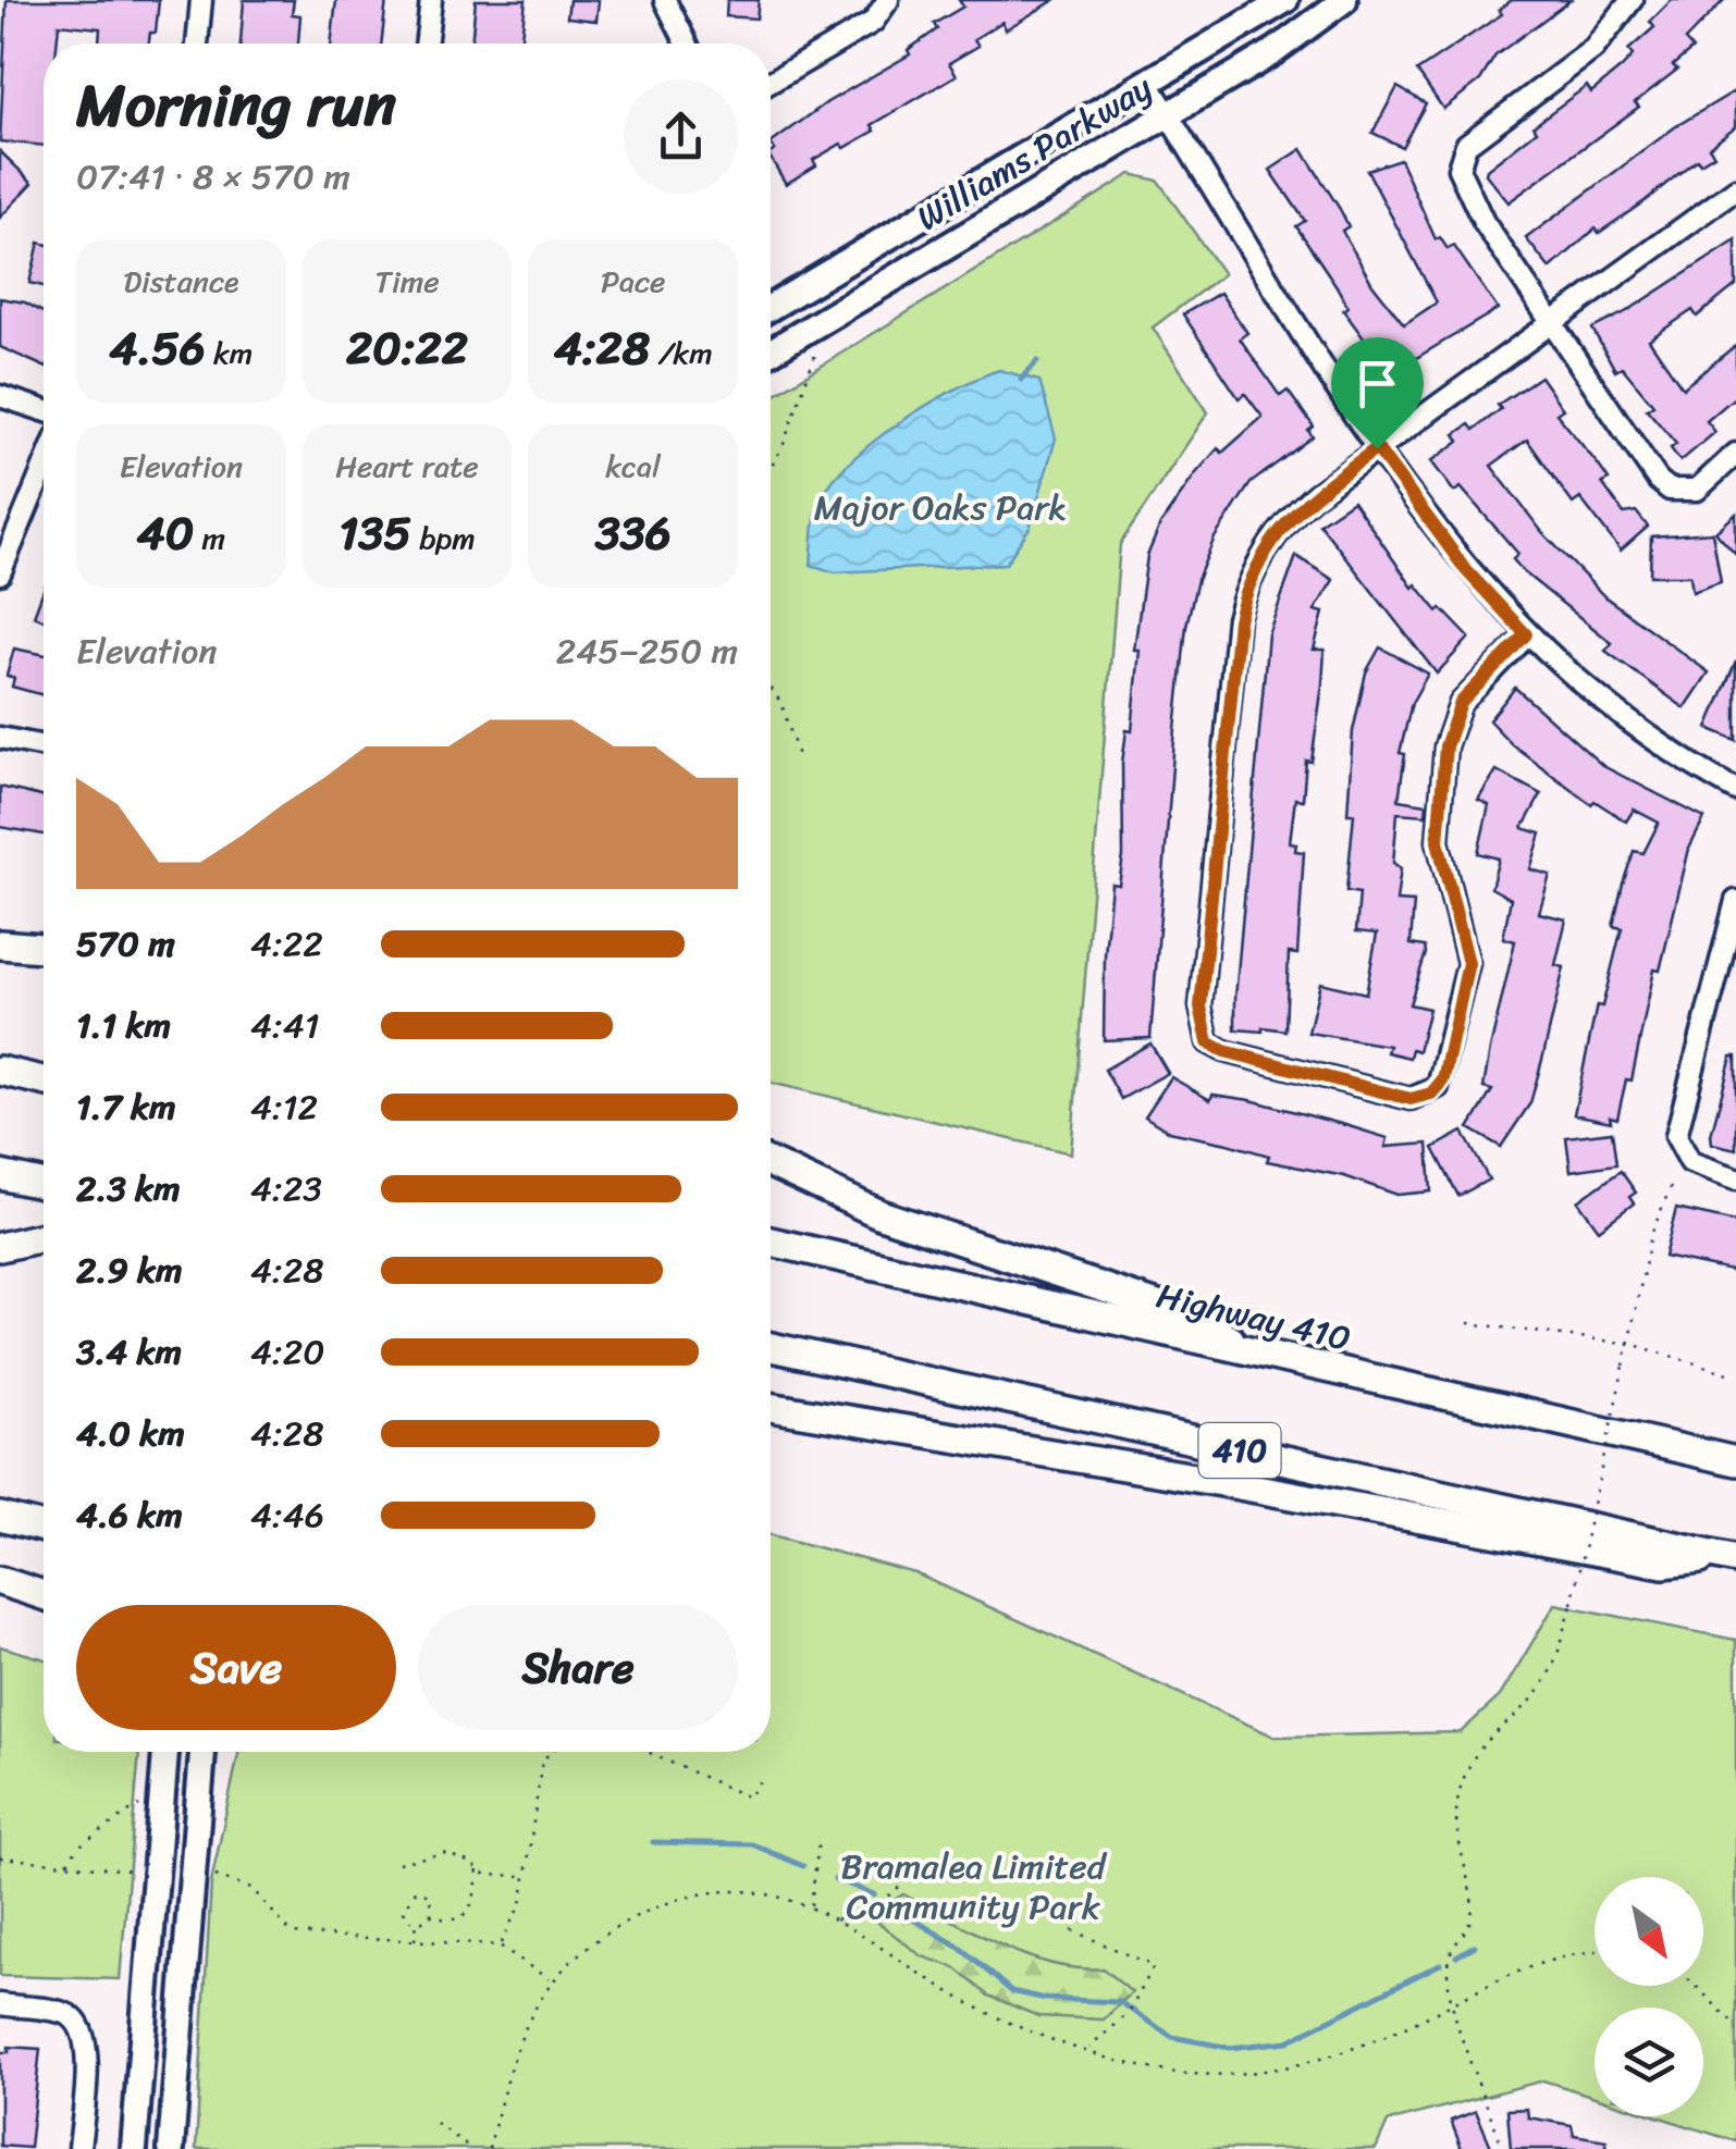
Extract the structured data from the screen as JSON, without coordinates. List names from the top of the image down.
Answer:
{
  "streets": {
    "highway": ["Highway 410", "410"],
    "main road": ["Williams Parkway"]
  },
  "parks": ["Major Oaks Park", "Bramalea Limited Community Park"],
  "north": "bottom right",
  "page": {
    "heading": ["Morning run", "07:41 · 8 × 570 m"],
    "stats": [
      ["Distance", "4.56 km"],
      ["Time", "20:22"],
      ["Pace", "4:28 /km"],
      ["Elevation", "40 m"],
      ["Heart rate", "135 bpm"],
      ["kcal", "336"]
    ],
    "chart": ["Elevation", "245–250 m"],
    "list": [
      {
        "name": "570 m",
        "note": "4:22"
      },
      {
        "name": "1.1 km",
        "note": "4:41"
      },
      {
        "name": "1.7 km",
        "note": "4:12"
      },
      {
        "name": "2.3 km",
        "note": "4:23"
      },
      {
        "name": "2.9 km",
        "note": "4:28"
      },
      {
        "name": "3.4 km",
        "note": "4:20"
      },
      {
        "name": "4.0 km",
        "note": "4:28"
      },
      {
        "name": "4.6 km",
        "note": "4:46"
      }
    ],
    "buttons": ["Save", "Share"]
  }
}
